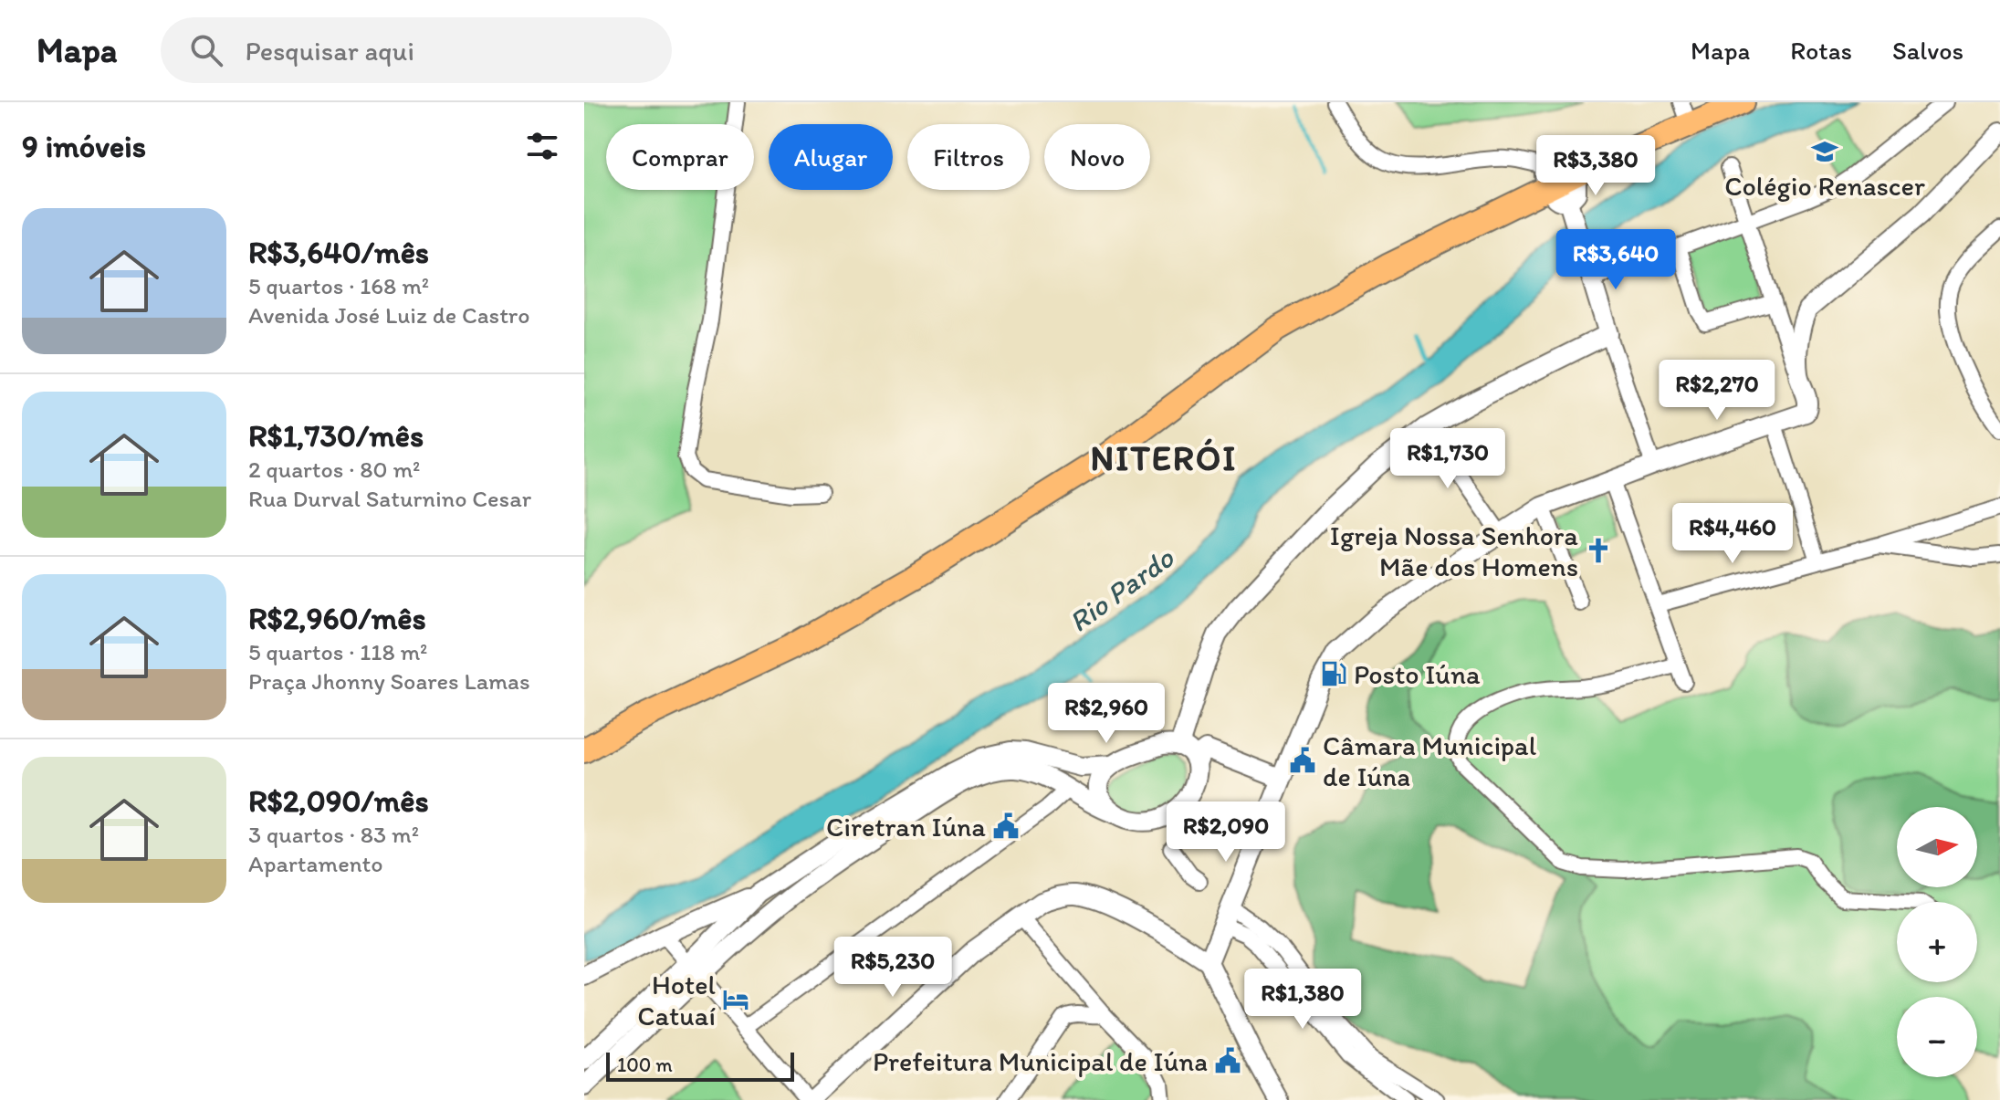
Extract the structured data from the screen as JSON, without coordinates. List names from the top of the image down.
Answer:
{
  "districts": ["NITERÓI"],
  "water": ["Rio Pardo"],
  "places": {
    "school or university": ["Colégio Renascer"],
    "church": ["Igreja Nossa Senhora Mãe dos Homens"],
    "fuel station": ["Posto Iúna"],
    "public building": ["Câmara Municipal de Iúna", "Ciretran Iúna", "Prefeitura Municipal de Iúna"],
    "hotel": ["Hotel Catuaí"]
  },
  "scale_bar": "100 m",
  "north": "right",
  "page": {
    "header": "Mapa",
    "search": "Pesquisar aqui",
    "nav": ["Mapa", "Rotas", "Salvos"],
    "heading": "9 imóveis",
    "chip": [
      "Comprar",
      "Alugar",
      "Filtros",
      "Novo"
    ],
    "price": [
      "R$3,380",
      "R$3,640",
      "R$2,270",
      "R$1,730",
      "R$4,460",
      "R$2,960",
      "R$2,090",
      "R$5,230",
      "R$1,380"
    ],
    "list": [
      {
        "name": "R$3,640/mês",
        "note": "5 quartos · 168 m² · Avenida José Luiz de Castro"
      },
      {
        "name": "R$1,730/mês",
        "note": "2 quartos · 80 m² · Rua Durval Saturnino Cesar"
      },
      {
        "name": "R$2,960/mês",
        "note": "5 quartos · 118 m² · Praça Jhonny Soares Lamas"
      },
      {
        "name": "R$2,090/mês",
        "note": "3 quartos · 83 m² · Apartamento"
      }
    ],
    "map_buttons": ["+", "−"],
    "scale": "100 m"
  }
}
